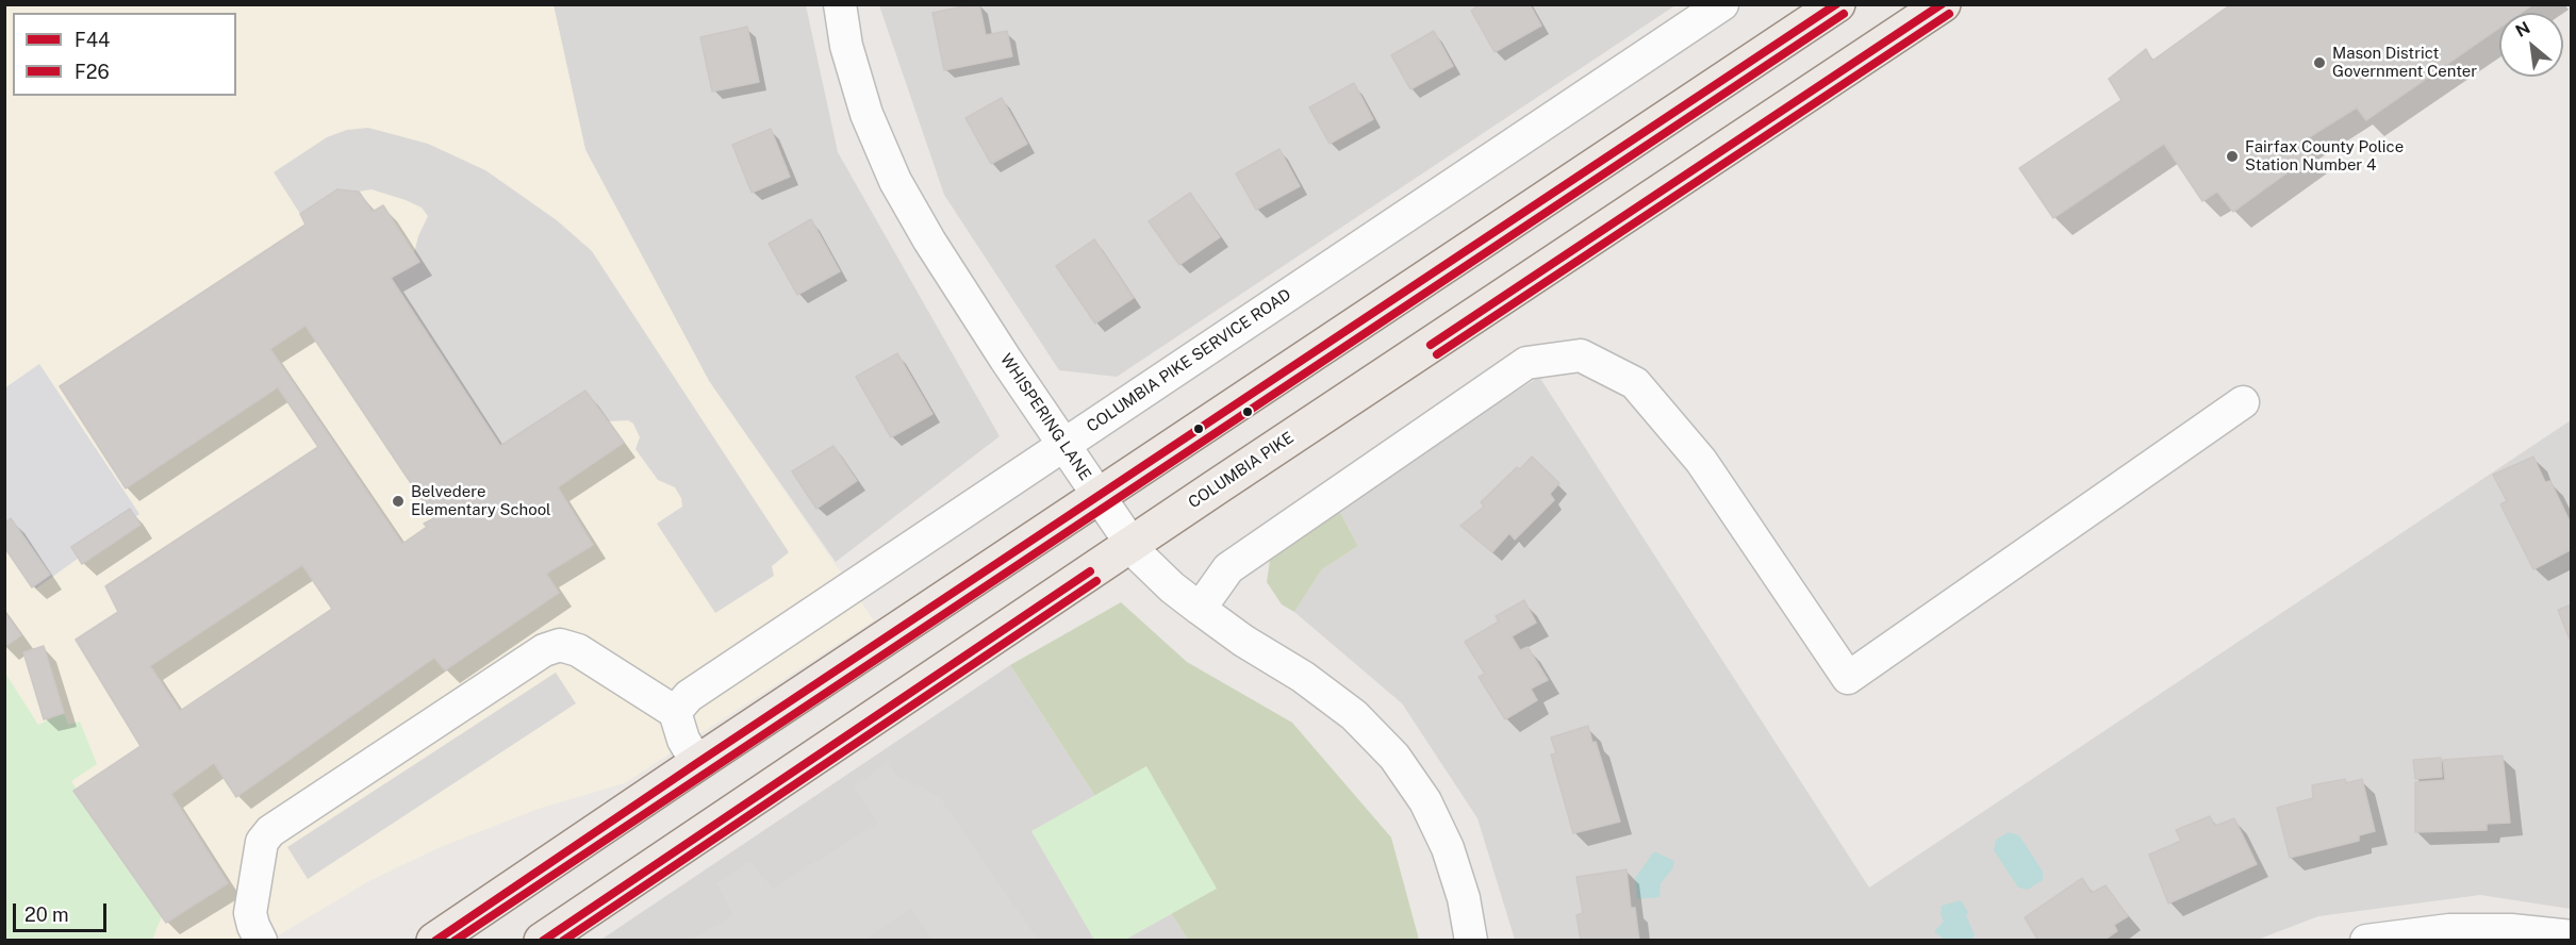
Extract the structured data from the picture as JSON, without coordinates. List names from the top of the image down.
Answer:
{
  "streets": {
    "main road": ["COLUMBIA PIKE"],
    "street": ["COLUMBIA PIKE SERVICE ROAD", "WHISPERING LANE"]
  },
  "crossings": [
    ["COLUMBIA PIKE SERVICE ROAD", "WHISPERING LANE"],
    ["WHISPERING LANE", "COLUMBIA PIKE"]
  ],
  "places": ["Mason District Government Center", "Fairfax County Police Station Number 4", "Belvedere Elementary School"],
  "lines": ["transit line F44", "transit line F26"],
  "legend": ["F44", "F26"],
  "scale_bar": "20 m",
  "north": "top left"
}
